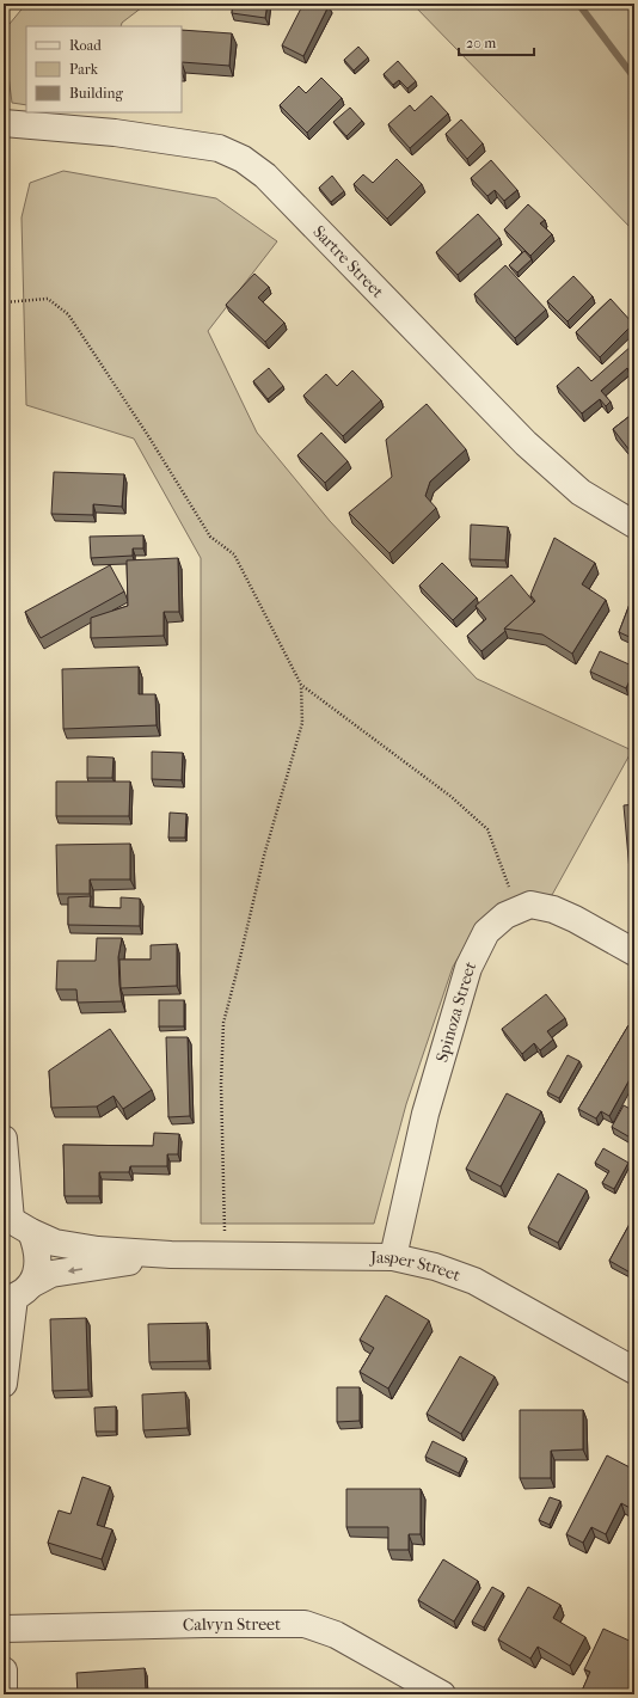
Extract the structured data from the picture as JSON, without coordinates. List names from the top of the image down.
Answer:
{
  "streets": {
    "street": [
      "Sartre Street",
      "Spinoza Street",
      "Jasper Street",
      "Calvyn Street"
    ]
  },
  "crossings": [
    ["Spinoza Street", "Jasper Street"]
  ],
  "legend": ["Road", "Park", "Building"],
  "scale_bar": "20 m"
}
